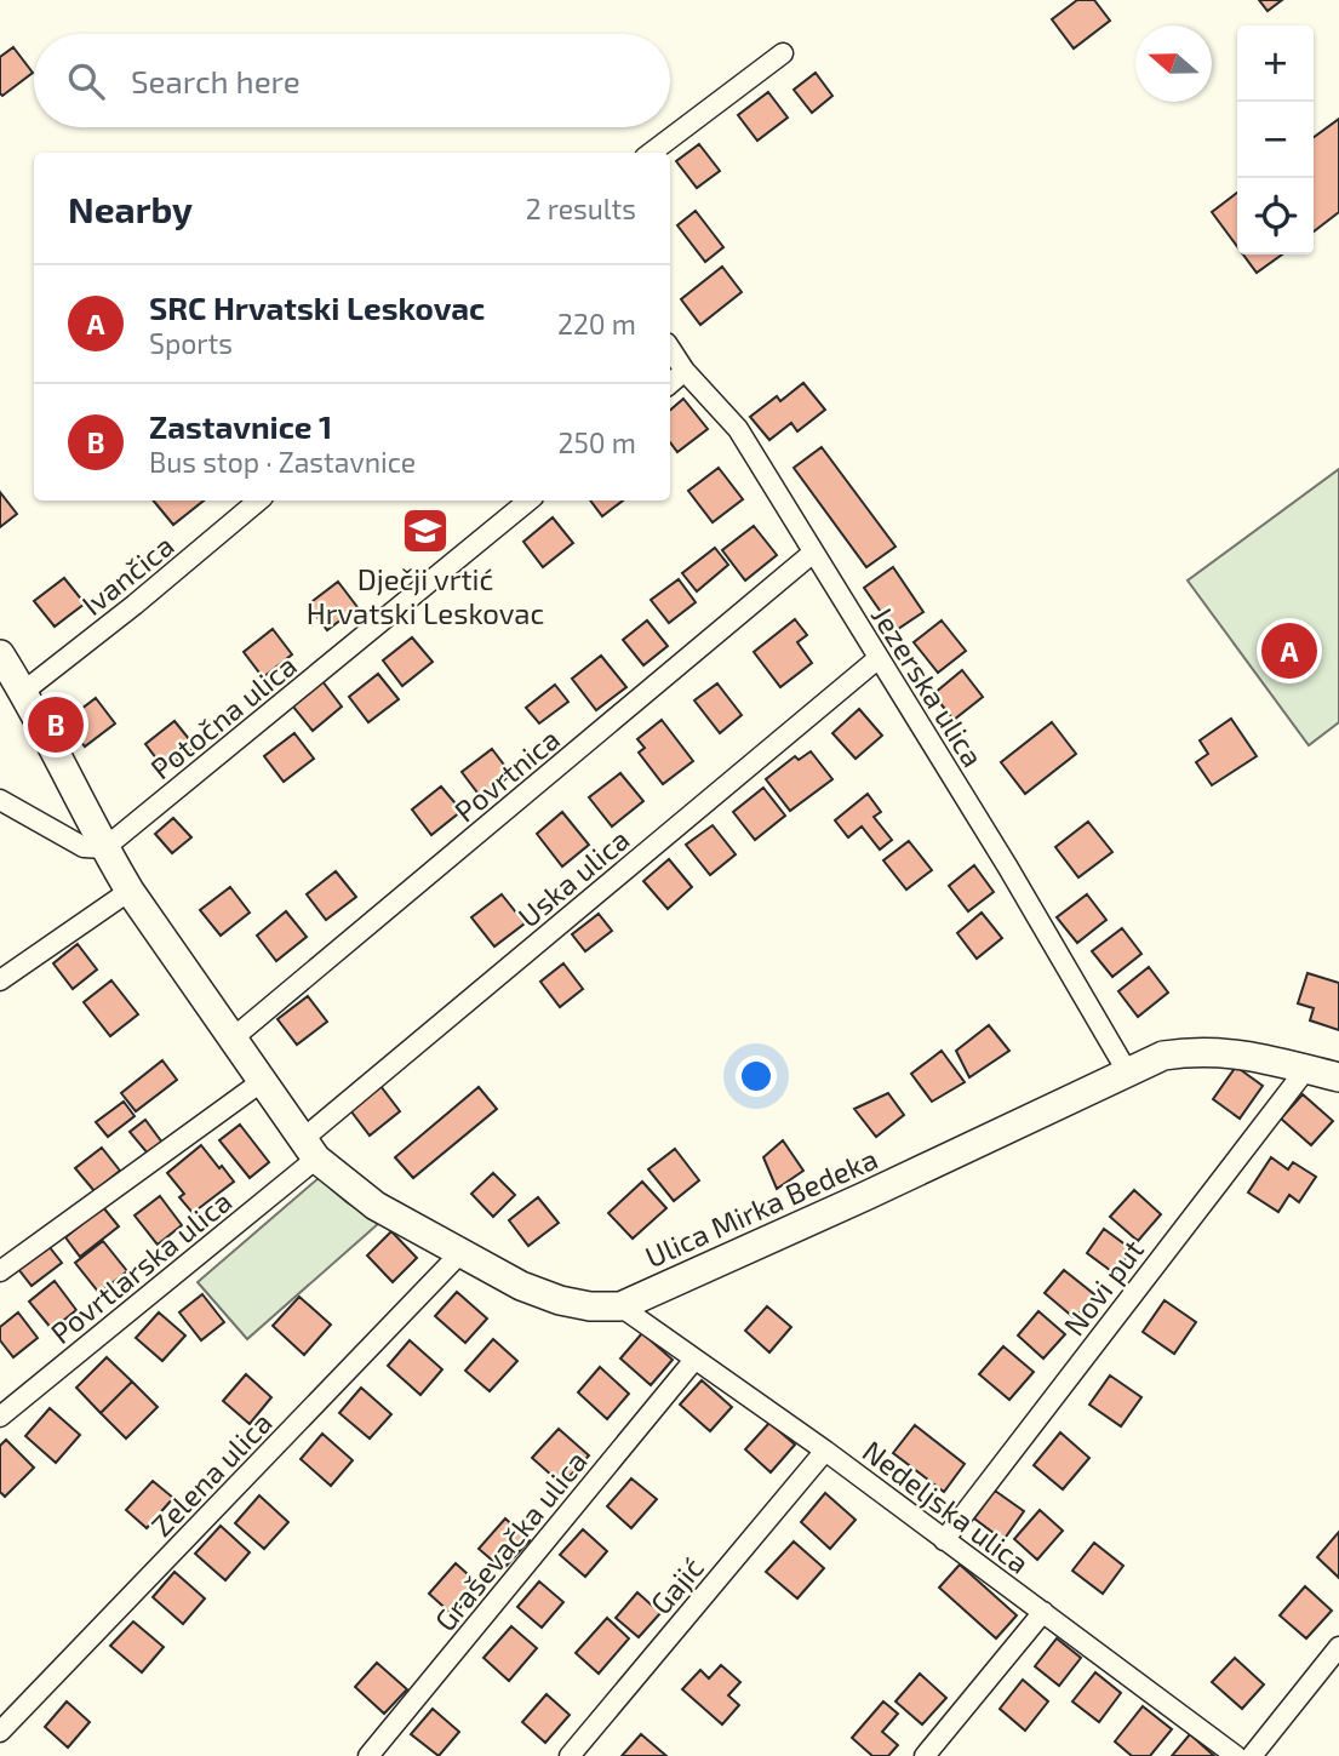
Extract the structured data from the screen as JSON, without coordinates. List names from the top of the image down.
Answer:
{
  "streets": {
    "main road": ["Ulica Mirka Bedeka"],
    "street": [
      "Ivančica",
      "Jezerska ulica",
      "Potočna ulica",
      "Povrtnica",
      "Uska ulica",
      "Povrtlarska ulica",
      "Novi put",
      "Zelena ulica",
      "Nedeljska ulica",
      "Graševačka ulica",
      "Gajić"
    ]
  },
  "crossings": [
    ["Ivančica", "Ulica Mirka Bedeka"],
    ["Jezerska ulica", "Povrtnica"],
    ["Jezerska ulica", "Uska ulica"],
    ["Jezerska ulica", "Ulica Mirka Bedeka"],
    ["Potočna ulica", "Ulica Mirka Bedeka"],
    ["Povrtnica", "Ulica Mirka Bedeka"],
    ["Uska ulica", "Ulica Mirka Bedeka"],
    ["Uska ulica", "Povrtlarska ulica"],
    ["Ulica Mirka Bedeka", "Povrtlarska ulica"],
    ["Ulica Mirka Bedeka", "Novi put"],
    ["Ulica Mirka Bedeka", "Zelena ulica"],
    ["Ulica Mirka Bedeka", "Nedeljska ulica"],
    ["Novi put", "Nedeljska ulica"],
    ["Nedeljska ulica", "Graševačka ulica"],
    ["Nedeljska ulica", "Gajić"]
  ],
  "places": {
    "school or university": ["Dječji vrtić Hrvatski Leskovac"]
  },
  "north": "left",
  "page": {
    "map_buttons": ["+", "−"],
    "search": "Search here",
    "heading": ["Nearby", "2 results"],
    "list": [
      {
        "mark": "A",
        "name": "SRC Hrvatski Leskovac",
        "note": "Sports",
        "value": "220 m"
      },
      {
        "mark": "B",
        "name": "Zastavnice 1",
        "note": "Bus stop · Zastavnice",
        "value": "250 m"
      }
    ],
    "pins": ["A", "B"]
  }
}
